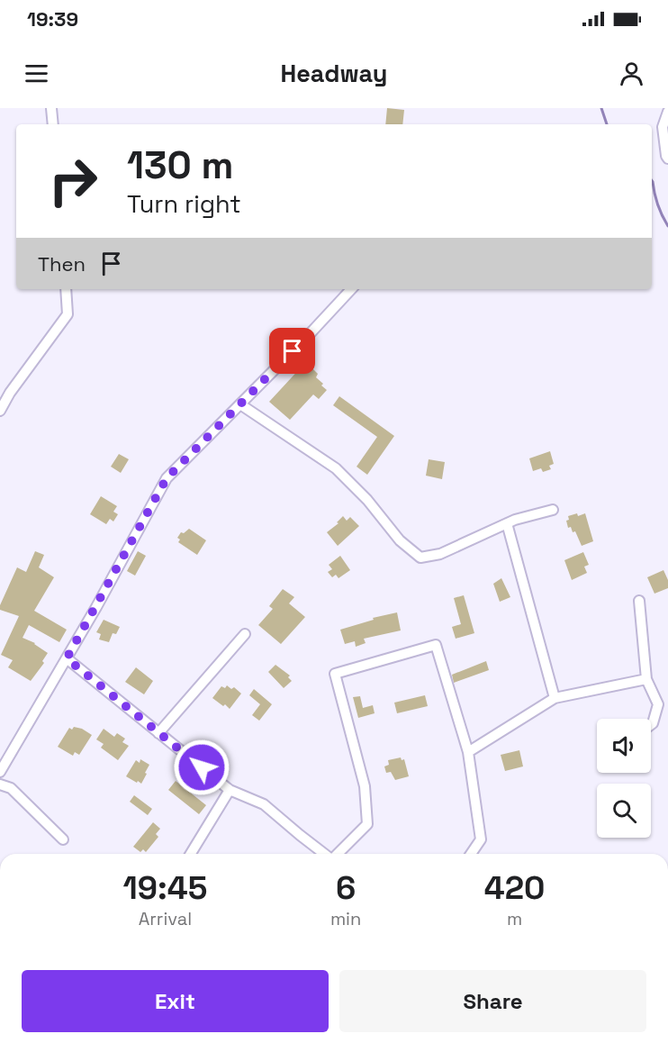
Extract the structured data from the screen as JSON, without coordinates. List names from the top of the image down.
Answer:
{
  "page": {
    "status": "19:39",
    "header": "Headway",
    "turn": ["130 m", "Turn right"],
    "then": "Then",
    "eta": [
      "19:45",
      "Arrival",
      "6",
      "min",
      "420",
      "m"
    ],
    "buttons": ["Exit", "Share"]
  }
}
